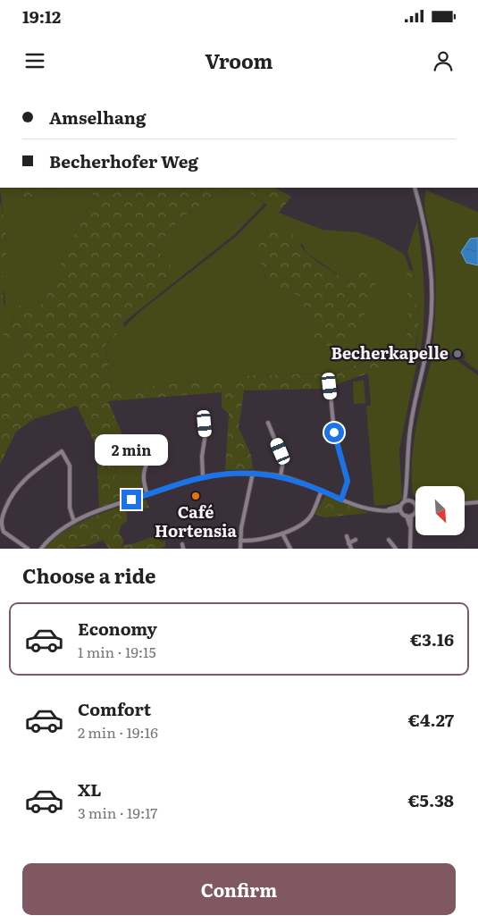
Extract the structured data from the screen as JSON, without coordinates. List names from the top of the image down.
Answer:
{
  "places": ["Becherkapelle", "Café Hortensia"],
  "north": "bottom right",
  "page": {
    "status": "19:12",
    "header": "Vroom",
    "banner": ["Amselhang", "Becherhofer Weg"],
    "bubble": "2 min",
    "heading": "Choose a ride",
    "list": [
      {
        "name": "Economy",
        "note": "1 min · 19:15",
        "value": "€3.16"
      },
      {
        "name": "Comfort",
        "note": "2 min · 19:16",
        "value": "€4.27"
      },
      {
        "name": "XL",
        "note": "3 min · 19:17",
        "value": "€5.38"
      }
    ],
    "buttons": "Confirm"
  }
}
